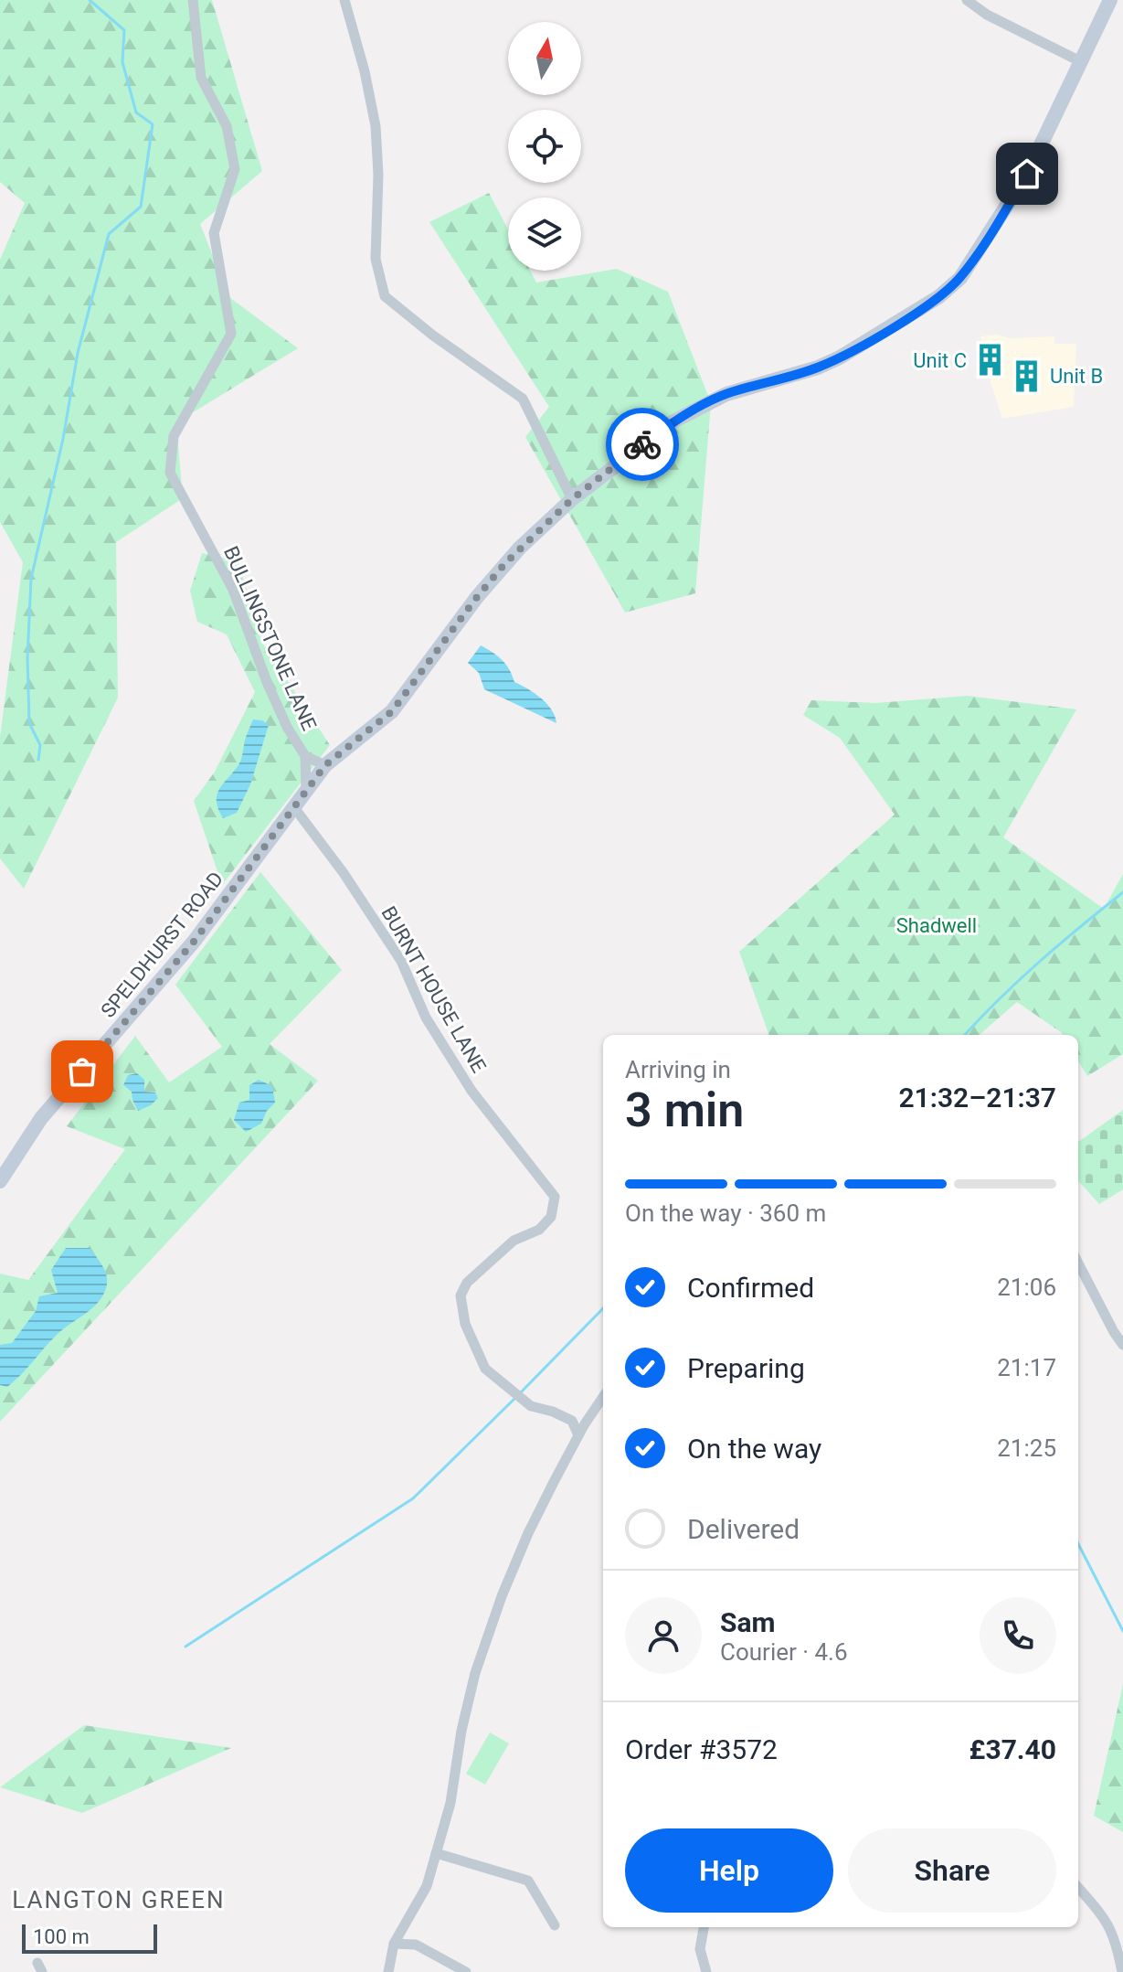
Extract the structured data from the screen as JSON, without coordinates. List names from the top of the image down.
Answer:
{
  "streets": {
    "street": ["BULLINGSTONE LANE", "SPELDHURST ROAD", "BURNT HOUSE LANE"]
  },
  "crossings": [
    ["BULLINGSTONE LANE", "SPELDHURST ROAD"],
    ["SPELDHURST ROAD", "BURNT HOUSE LANE"]
  ],
  "districts": ["LANGTON GREEN"],
  "parks": ["Shadwell"],
  "places": {
    "building": ["Unit C", "Unit B"]
  },
  "scale_bar": "100 m",
  "north": "top",
  "page": {
    "heading": ["3 min", "Arriving in", "21:32–21:37"],
    "panel": [
      "Sam",
      "Courier · 4.6",
      "Order #3572",
      "£37.40"
    ],
    "bar": "On the way · 360 m",
    "list": [
      ["Confirmed", "21:06"],
      ["Preparing", "21:17"],
      ["On the way", "21:25"],
      "Delivered"
    ],
    "buttons": ["Help", "Share"],
    "scale": "100 m"
  }
}
